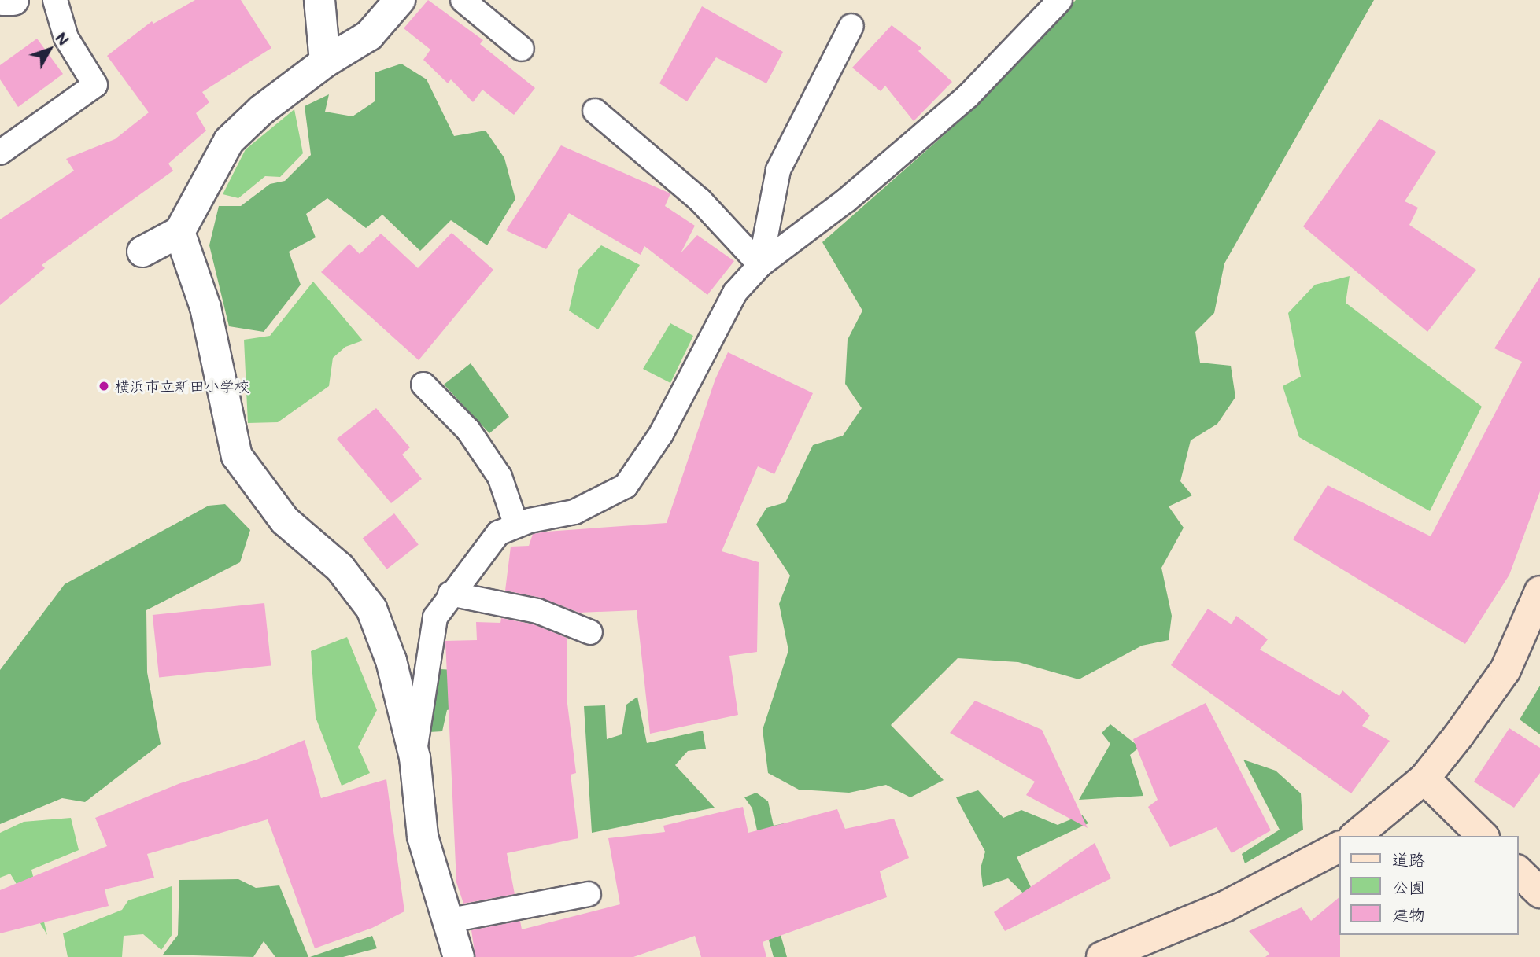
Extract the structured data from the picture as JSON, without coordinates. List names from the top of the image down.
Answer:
{
  "places": ["横浜市立新田小学校"],
  "legend": ["道路", "公園", "建物"],
  "north": "top right"
}
